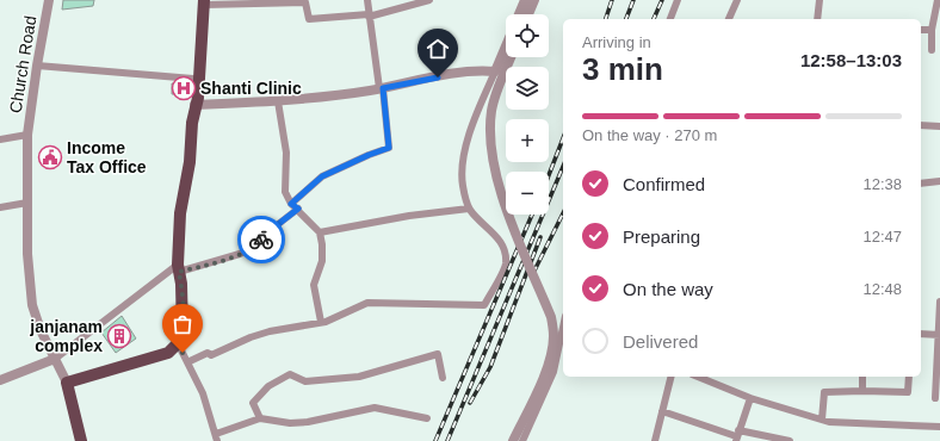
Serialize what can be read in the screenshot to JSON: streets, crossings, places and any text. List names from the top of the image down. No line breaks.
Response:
{"streets":{"street":["Church Road"]},"places":{"hospital":["Shanti Clinic"],"public building":["Income Tax Office"],"building":["janjanam complex"]},"page":{"map_buttons":["+","−"],"heading":["3 min","Arriving in","12:58–13:03"],"bar":"On the way · 270 m","list":[["Confirmed","12:38"],["Preparing","12:47"],["On the way","12:48"],"Delivered"]}}
